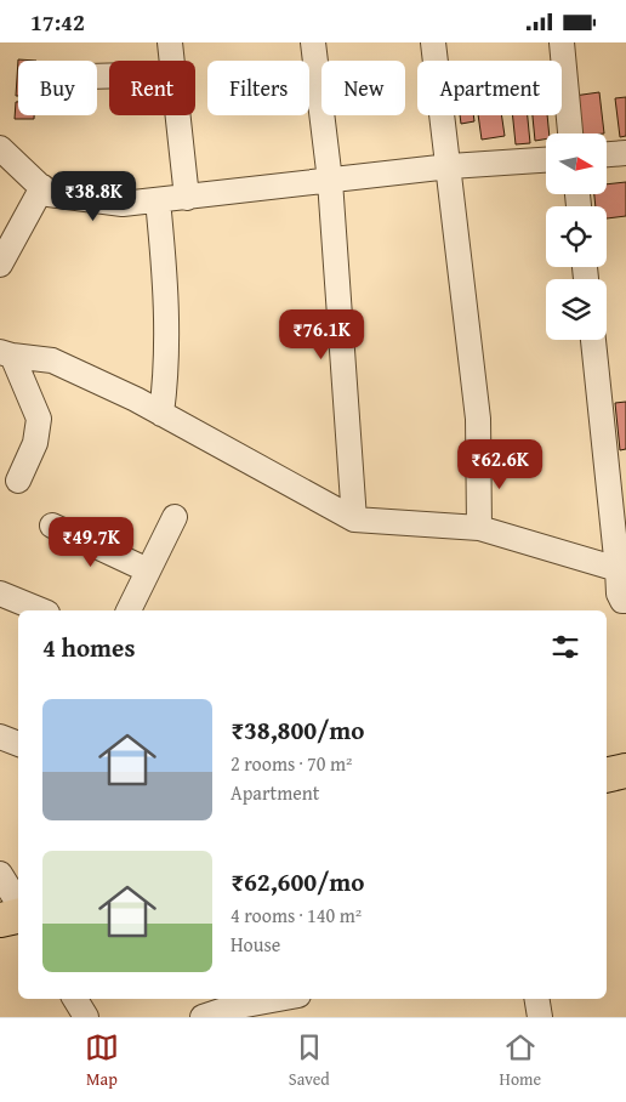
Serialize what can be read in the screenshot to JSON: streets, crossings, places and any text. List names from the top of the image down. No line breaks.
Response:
{"north":"right","page":{"status":"17:42","chip":["Buy","Rent","Filters","New","Apartment"],"price":["₹38.8K","₹76.1K","₹62.6K","₹49.7K"],"heading":"4 homes","list":[{"name":"₹38,800/mo","note":"2 rooms · 70 m² · Apartment"},{"name":"₹62,600/mo","note":"4 rooms · 140 m² · House"}],"tabs":["Map","Saved","Home"]}}
